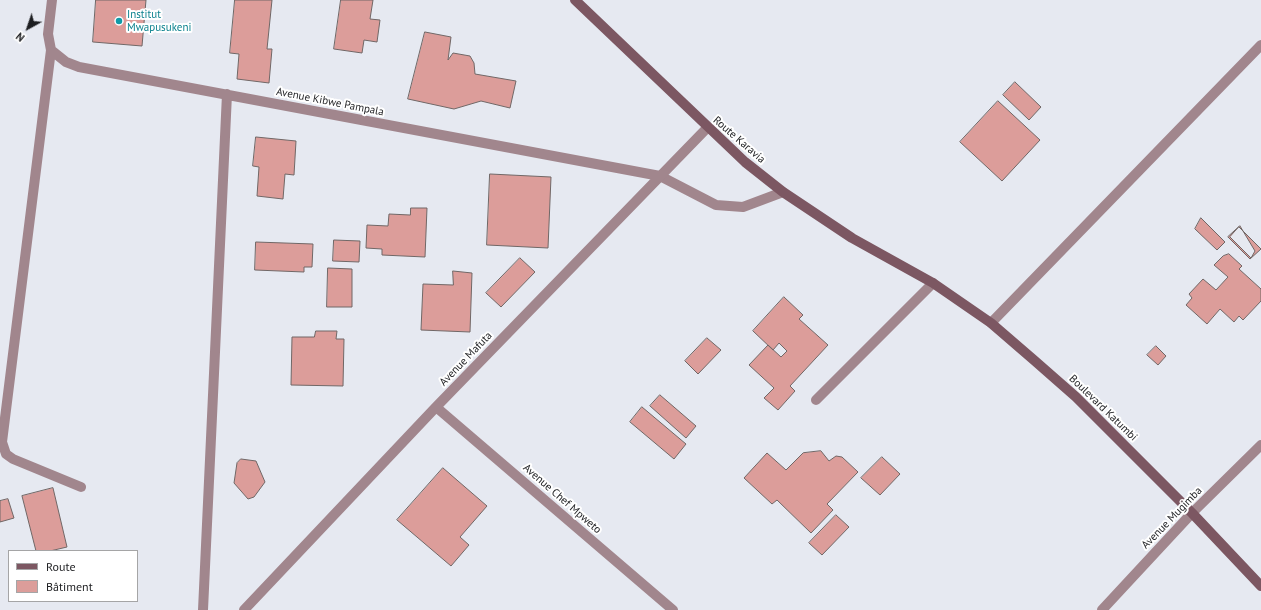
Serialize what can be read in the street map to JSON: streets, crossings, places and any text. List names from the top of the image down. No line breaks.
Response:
{"streets":{"street":["Avenue Kibwe Pampala","Route Karavia","Avenue Mafuta","Boulevard Katumbi","Avenue Chef Mpweto","Avenue Mugimba"]},"crossings":[["Avenue Kibwe Pampala","Route Karavia"],["Avenue Kibwe Pampala","Avenue Mafuta"],["Route Karavia","Avenue Mafuta"],["Route Karavia","Boulevard Katumbi"],["Avenue Mafuta","Avenue Chef Mpweto"],["Boulevard Katumbi","Avenue Mugimba"]],"places":["Institut Mwapusukeni"],"legend":["Route","Bâtiment"],"north":"bottom left"}
